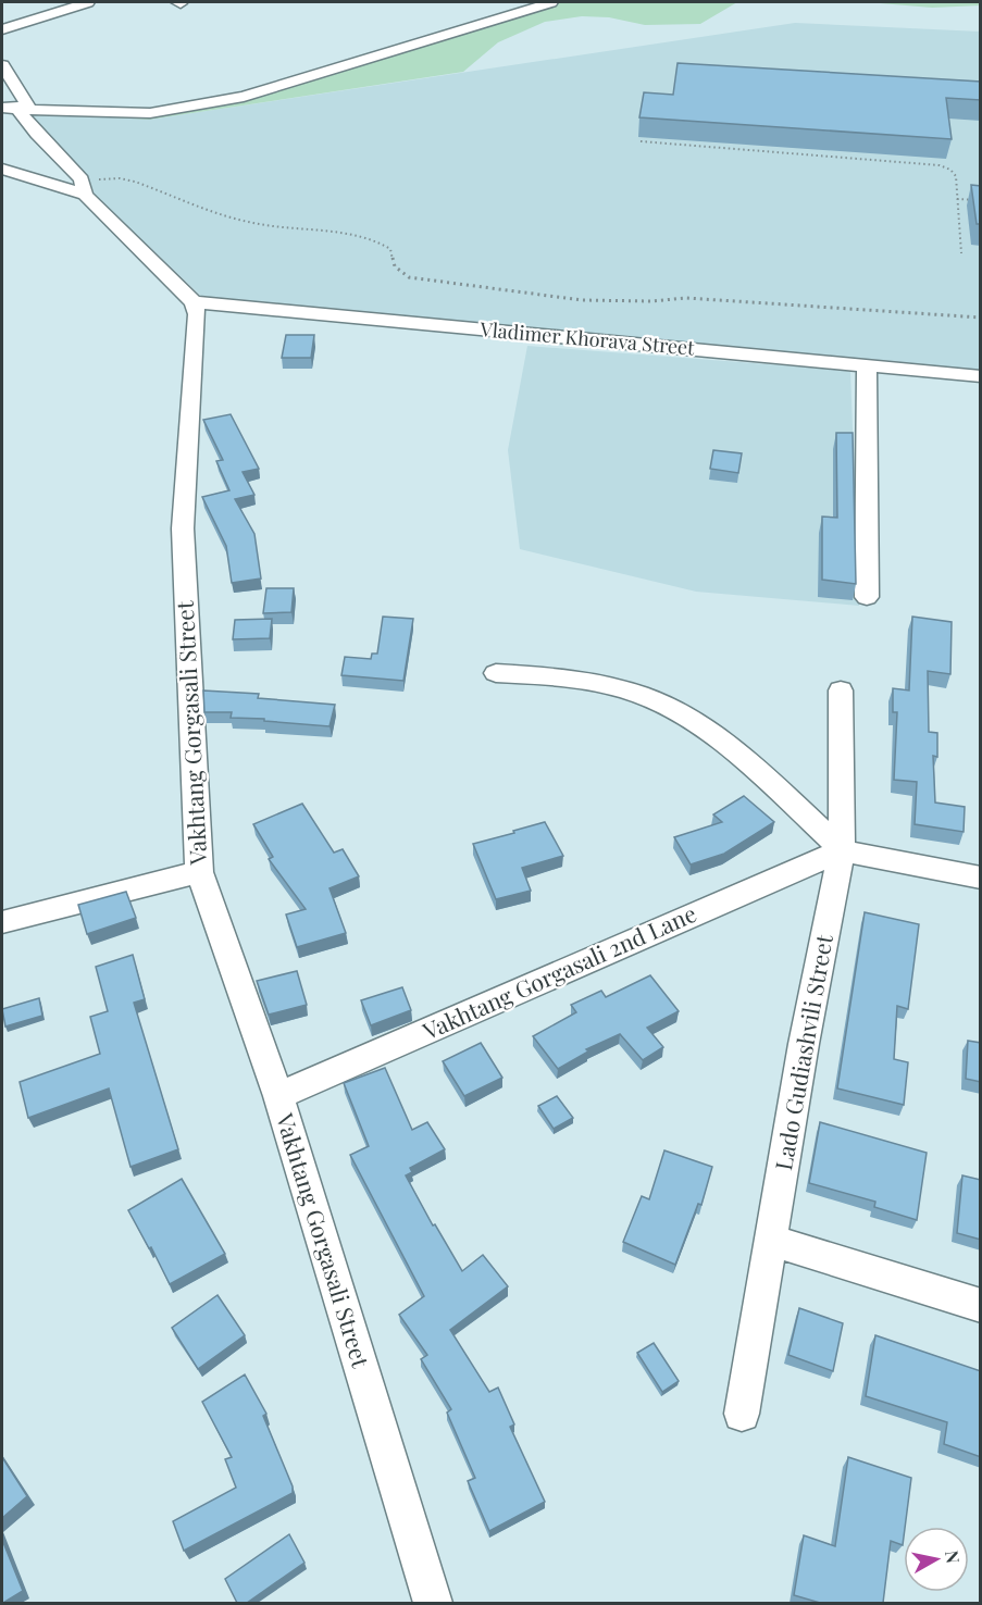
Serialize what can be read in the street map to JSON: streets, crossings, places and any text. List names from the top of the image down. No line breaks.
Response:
{"streets":{"street":["Vladimer Khorava Street","Vakhtang Gorgasali Street","Vakhtang Gorgasali 2nd Lane","Lado Gudiashvili Street"]},"crossings":[["Vladimer Khorava Street","Vakhtang Gorgasali Street"],["Vakhtang Gorgasali Street","Vakhtang Gorgasali 2nd Lane"],["Vakhtang Gorgasali 2nd Lane","Lado Gudiashvili Street"]],"north":"right"}
